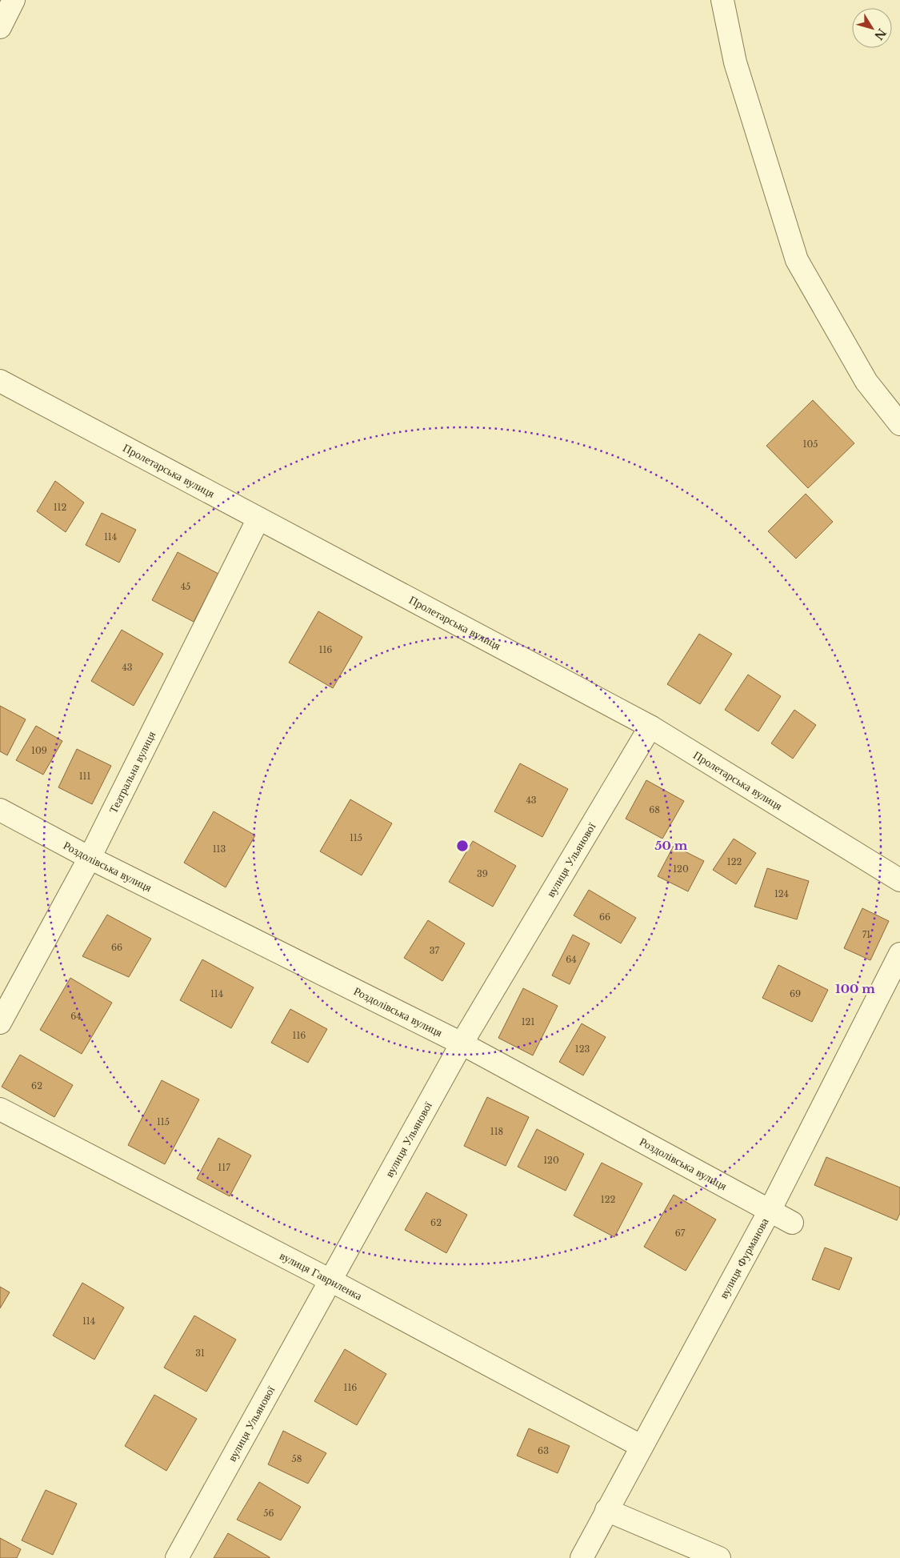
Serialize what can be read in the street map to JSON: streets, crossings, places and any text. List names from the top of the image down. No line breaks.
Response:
{"streets":{"street":["Пролетарська вулиця","Театральна вулиця","вулиця Ульянової","Роздолівська вулиця","вулиця Фурманова","вулиця Гавриленка"]},"crossings":[["Пролетарська вулиця","Театральна вулиця"],["Пролетарська вулиця","вулиця Ульянової"],["Театральна вулиця","Роздолівська вулиця"],["вулиця Ульянової","Роздолівська вулиця"],["вулиця Ульянової","вулиця Гавриленка"],["Роздолівська вулиця","вулиця Фурманова"],["вулиця Фурманова","вулиця Гавриленка"]],"house_numbers":["105","112","114","45","116","43","109","111","43","68","115","113","122","120","39","124","66","71","66","37","64","114","69","64","121","116","123","62","115","118","120","117","122","62","67","114","31","116","63","58","56"],"north":"bottom right","rings":["50 m","100 m"]}
